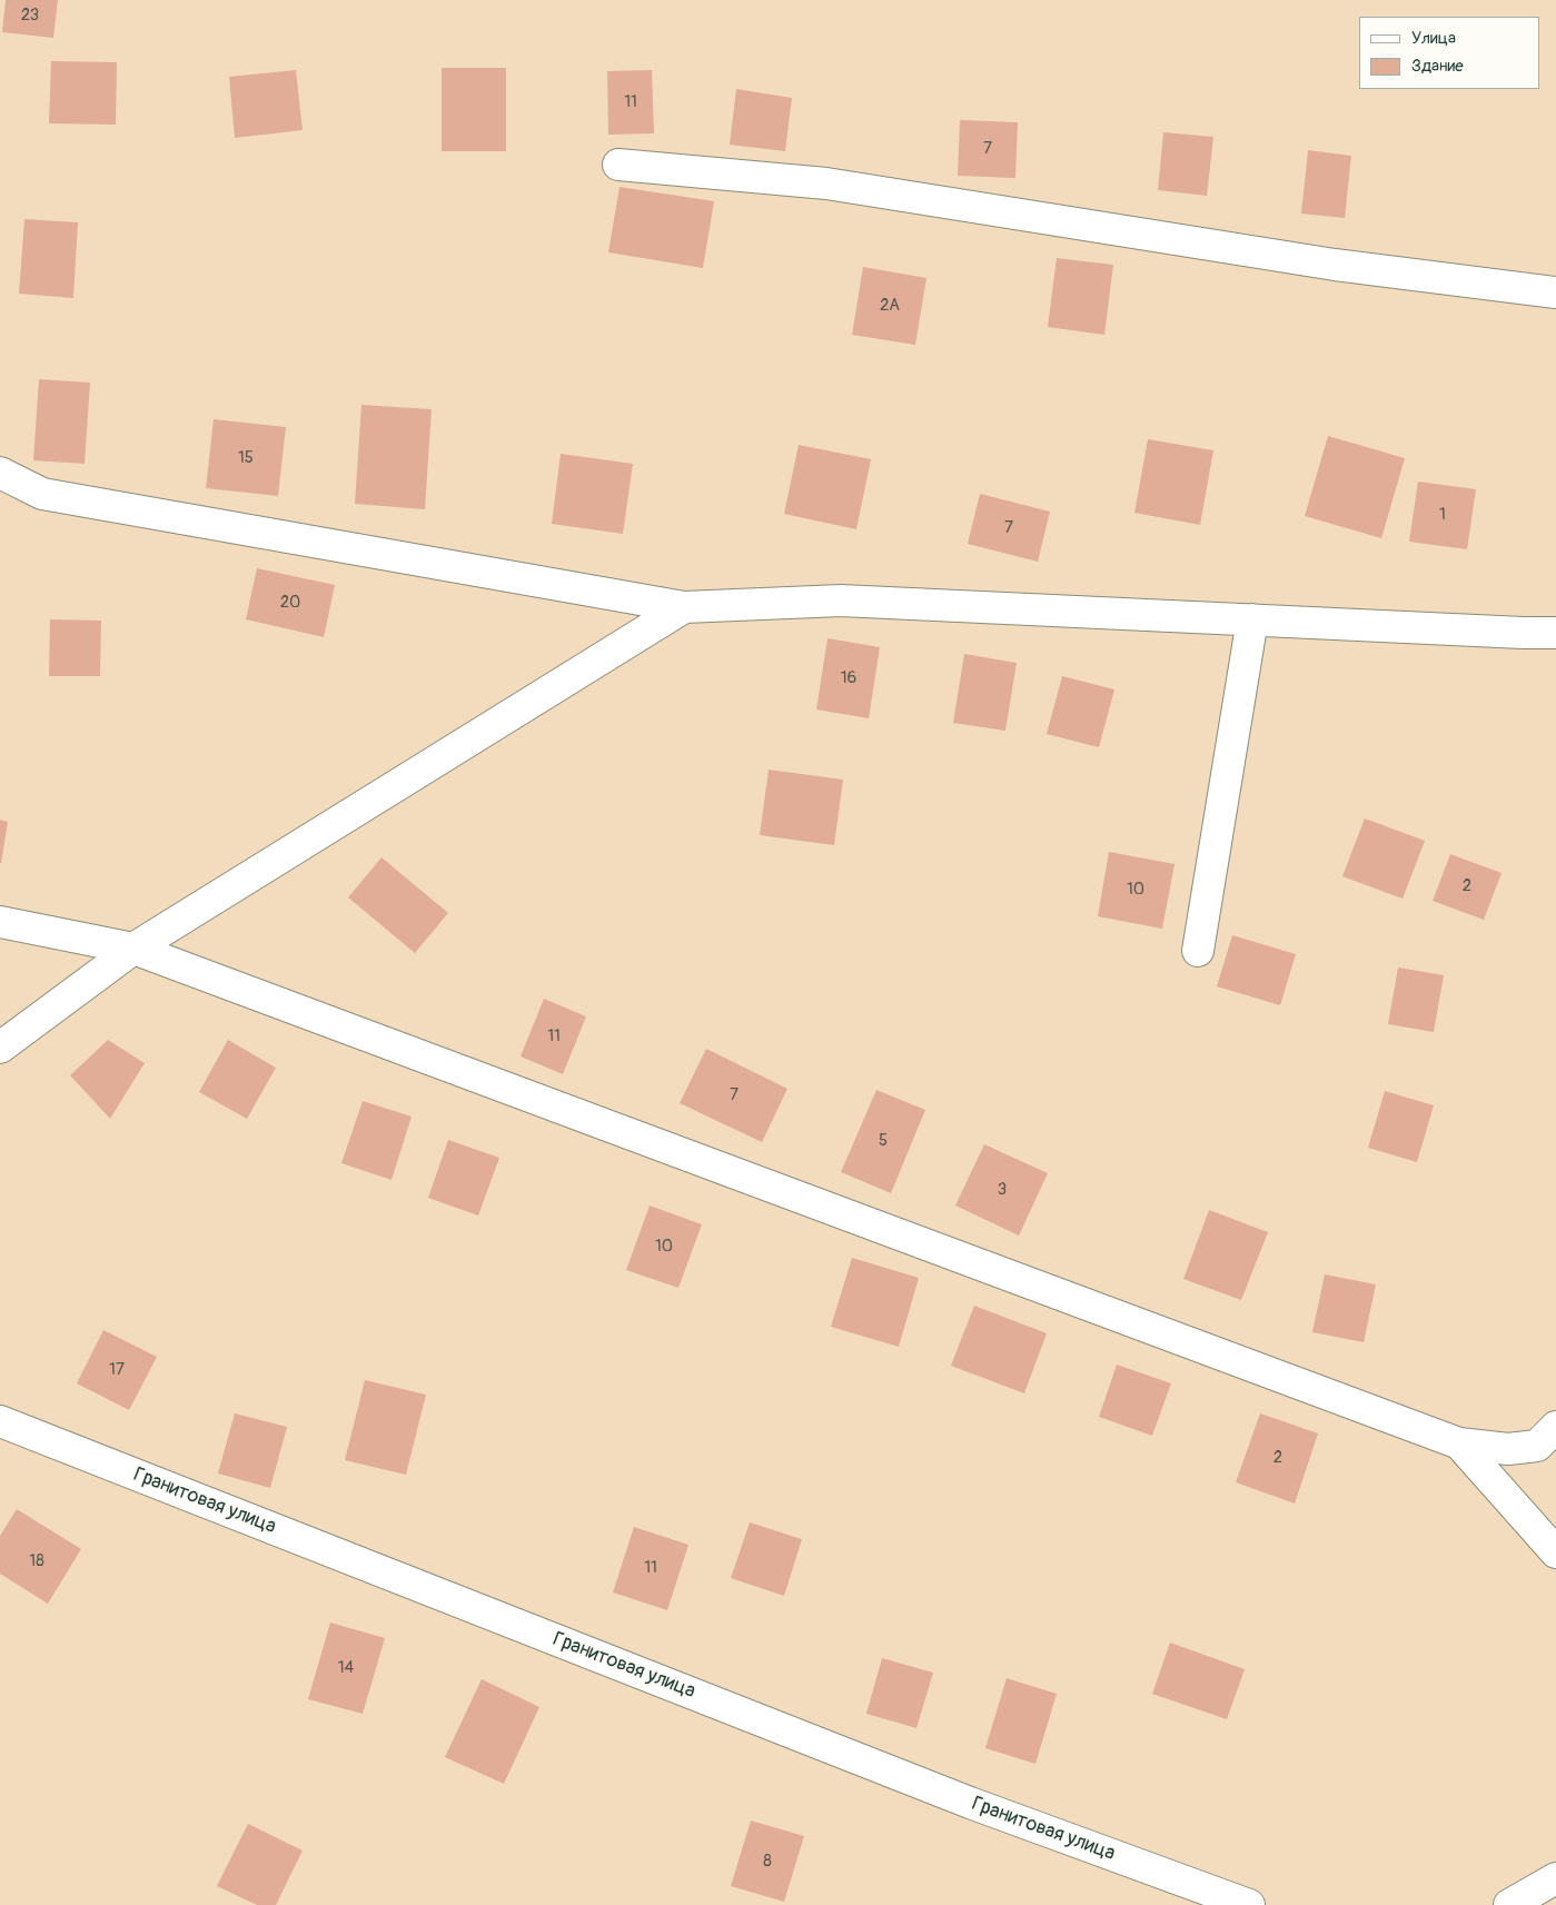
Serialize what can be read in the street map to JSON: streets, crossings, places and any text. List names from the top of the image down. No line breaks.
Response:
{"streets":{"street":["Гранитовая улица"]},"house_numbers":["23","11","7","2А","15","1","7","20","16","2","10","11","7","5","3","10","17","2","18","11","14","8"],"legend":["Улица","Здание"]}
